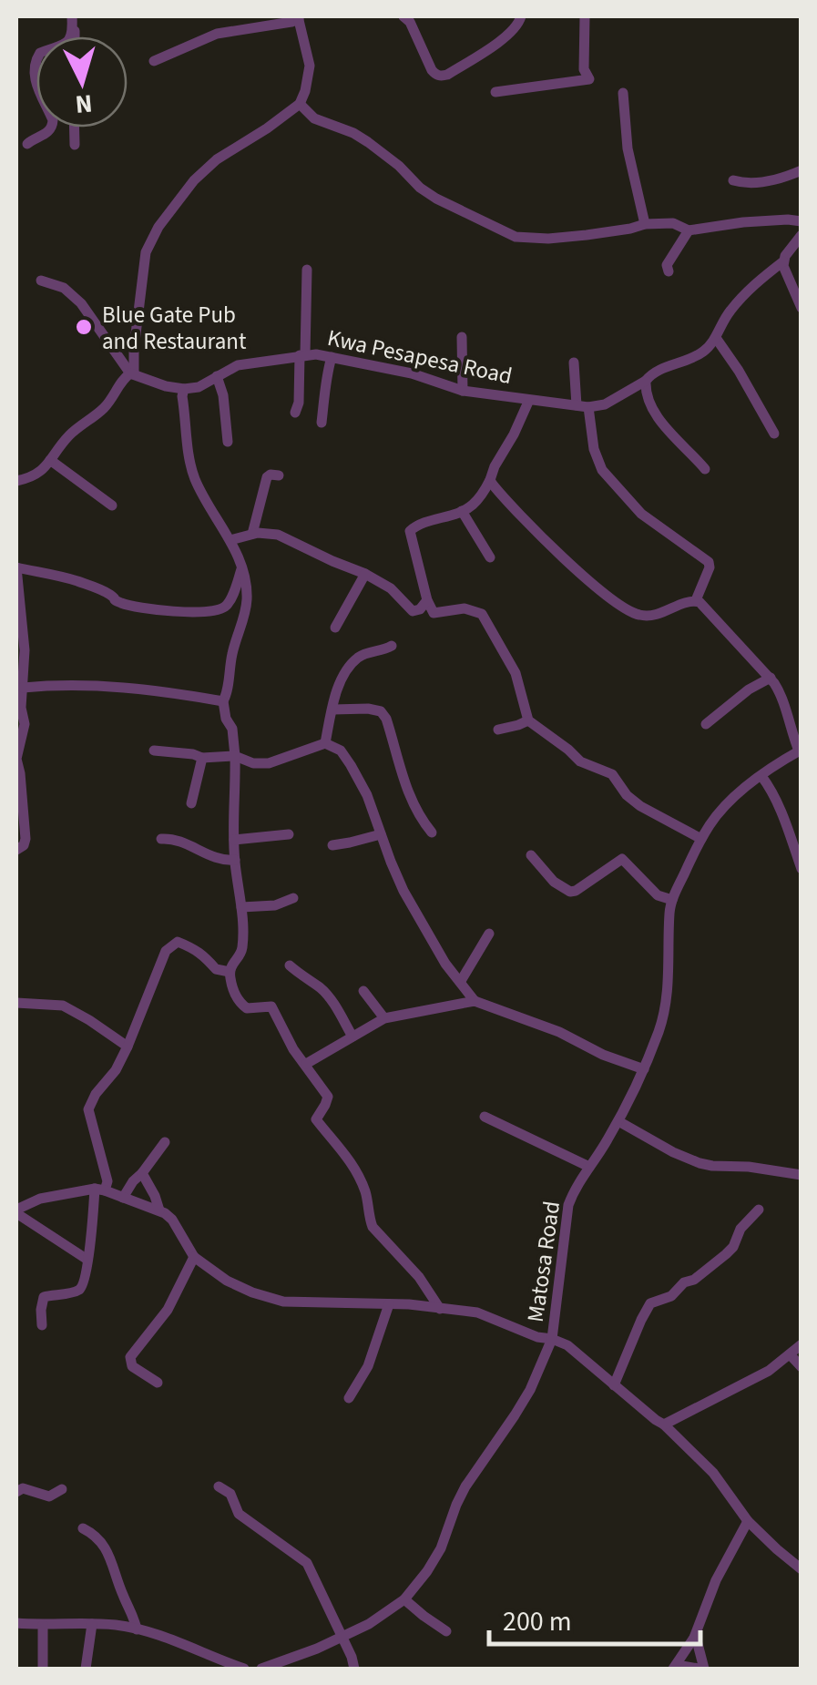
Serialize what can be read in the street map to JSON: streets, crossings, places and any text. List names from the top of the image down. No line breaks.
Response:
{"streets":{"street":["Kwa Pesapesa Road","Matosa Road"]},"places":["Blue Gate Pub and Restaurant"],"scale_bar":"200 m","north":"bottom"}
